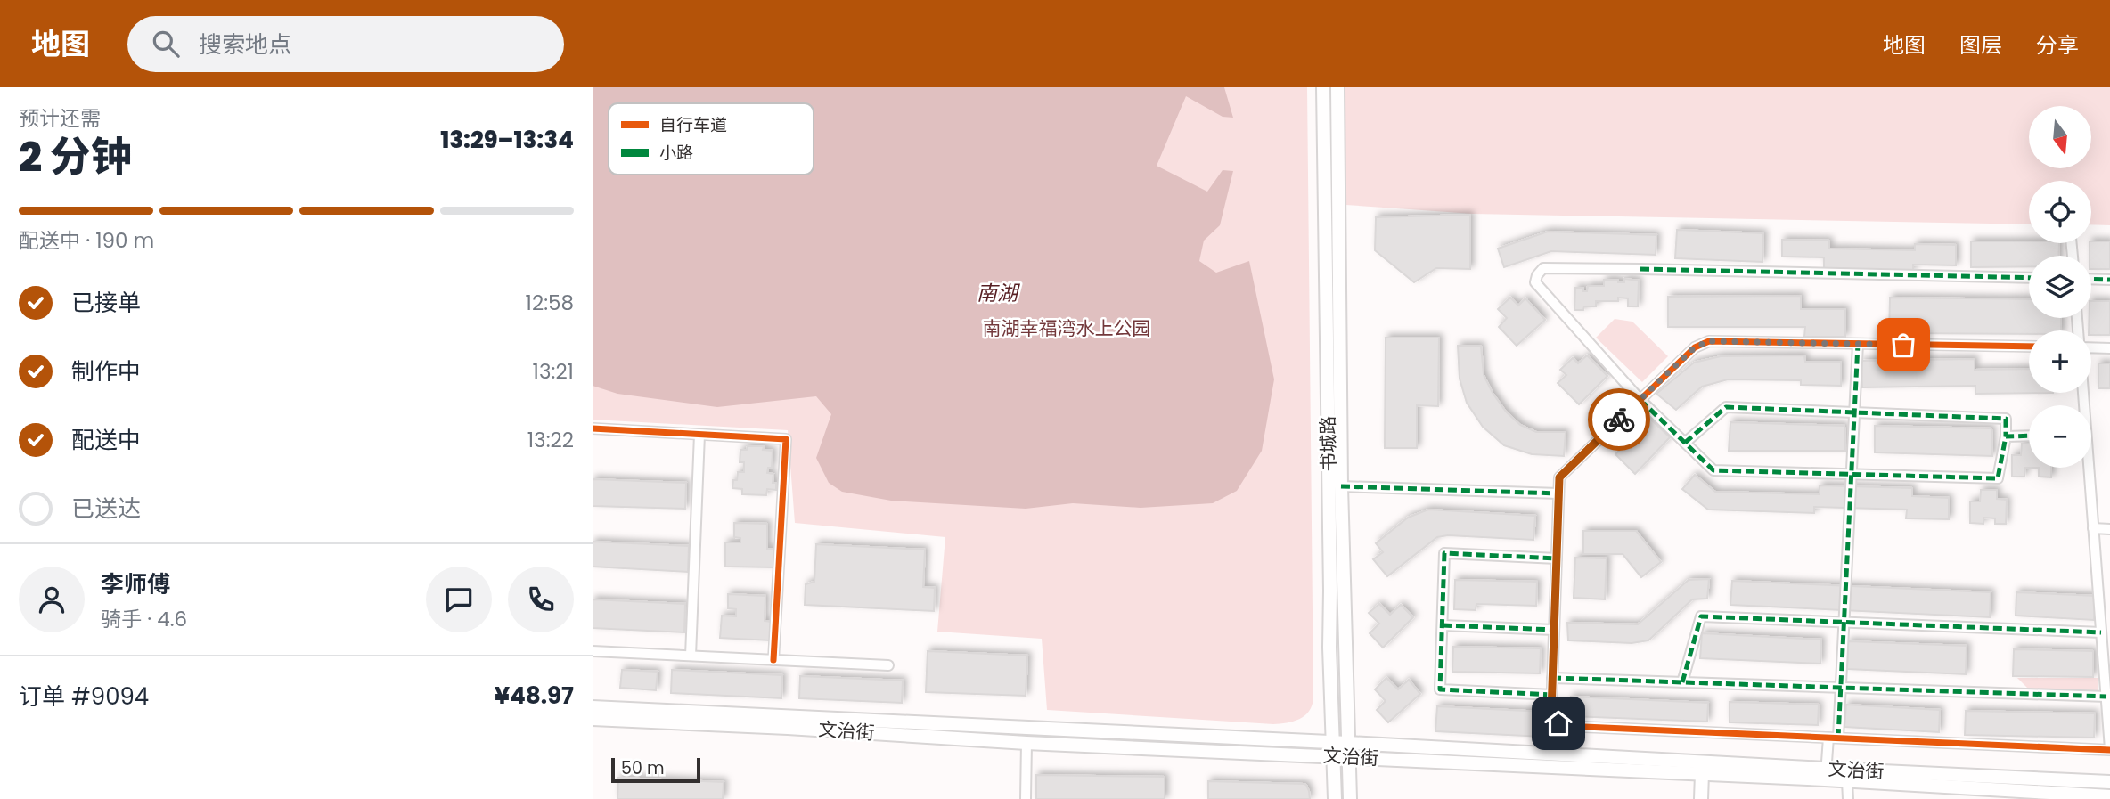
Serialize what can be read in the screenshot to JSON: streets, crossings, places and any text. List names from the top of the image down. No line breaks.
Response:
{"streets":{"main road":["书城路","文治街"]},"crossings":[["书城路","文治街"]],"water":["南湖"],"parks":["南湖幸福湾水上公园"],"legend":["自行车道","小路"],"scale_bar":"50 m","north":"bottom","page":{"header":"地图","search":"搜索地点","nav":["地图","图层","分享"],"heading":["2 分钟","预计还需","13:29–13:34"],"panel":["李师傅","骑手 · 4.6","订单 #9094","¥48.97"],"map_buttons":["+","−"],"bar":"配送中 · 190 m","list":[["已接单","12:58"],["制作中","13:21"],["配送中","13:22"],"已送达"],"scale":"50 m"}}
